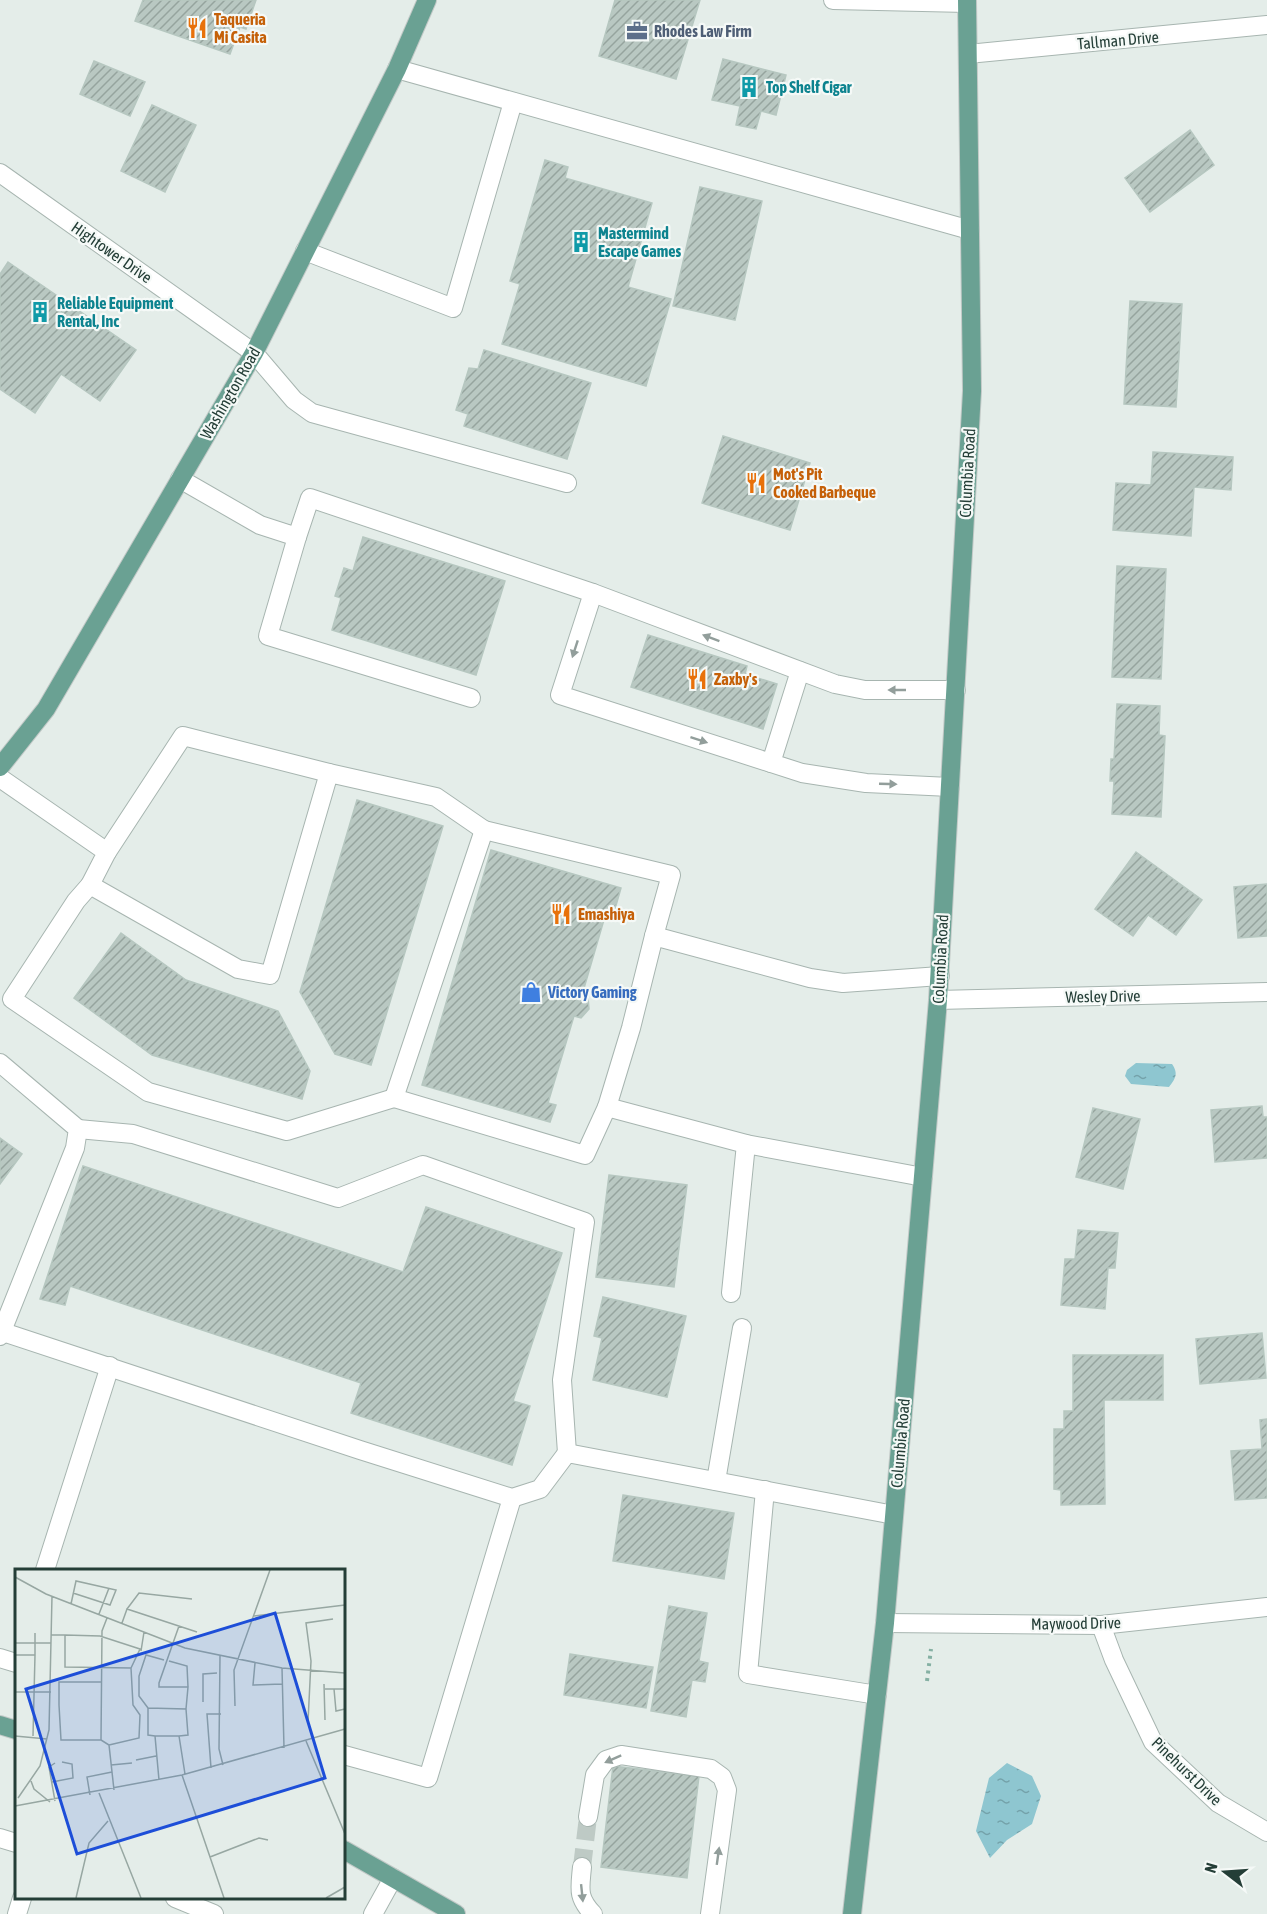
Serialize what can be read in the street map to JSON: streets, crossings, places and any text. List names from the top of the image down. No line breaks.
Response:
{"streets":{"main road":["Washington Road","Columbia Road"],"street":["Tallman Drive","Hightower Drive","Wesley Drive","Maywood Drive","Pinehurst Drive"]},"crossings":[["Tallman Drive","Columbia Road"],["Hightower Drive","Washington Road"],["Columbia Road","Wesley Drive"],["Columbia Road","Maywood Drive"],["Maywood Drive","Pinehurst Drive"]],"places":{"restaurant":["Taqueria Mi Casita","Mot's Pit Cooked Barbeque","Zaxby's","Emashiya"],"office":["Rhodes Law Firm"],"building":["Top Shelf Cigar","Mastermind Escape Games","Reliable Equipment Rental, Inc"],"shop":["Victory Gaming"]},"north":"left"}
